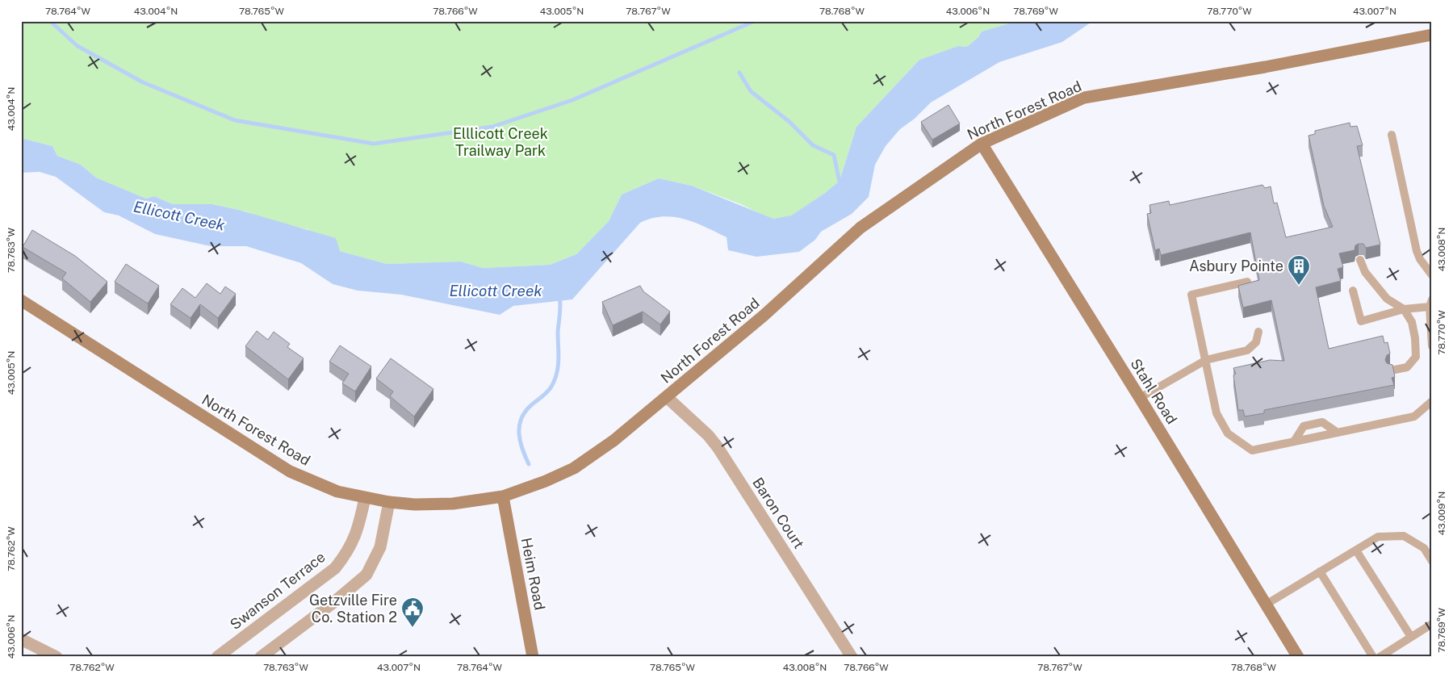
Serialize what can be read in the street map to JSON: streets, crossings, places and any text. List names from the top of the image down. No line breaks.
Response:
{"streets":{"street":["North Forest Road","Stahl Road","Baron Court","Heim Road","Swanson Terrace"]},"crossings":[["North Forest Road","Stahl Road"],["North Forest Road","Baron Court"],["North Forest Road","Heim Road"],["North Forest Road","Swanson Terrace"]],"water":["Ellicott Creek"],"parks":["Elllicott Creek Trailway Park"],"places":{"building":["Asbury Pointe"],"public building":["Getzville Fire Co. Station 2"]},"coordinates":["78.764°W","43.004°N","78.765°W","78.766°W","43.005°N","78.767°W","78.768°W","43.006°N","78.769°W","78.770°W","43.007°N","43.008°N","78.763°W","43.009°N","78.762°W"]}
